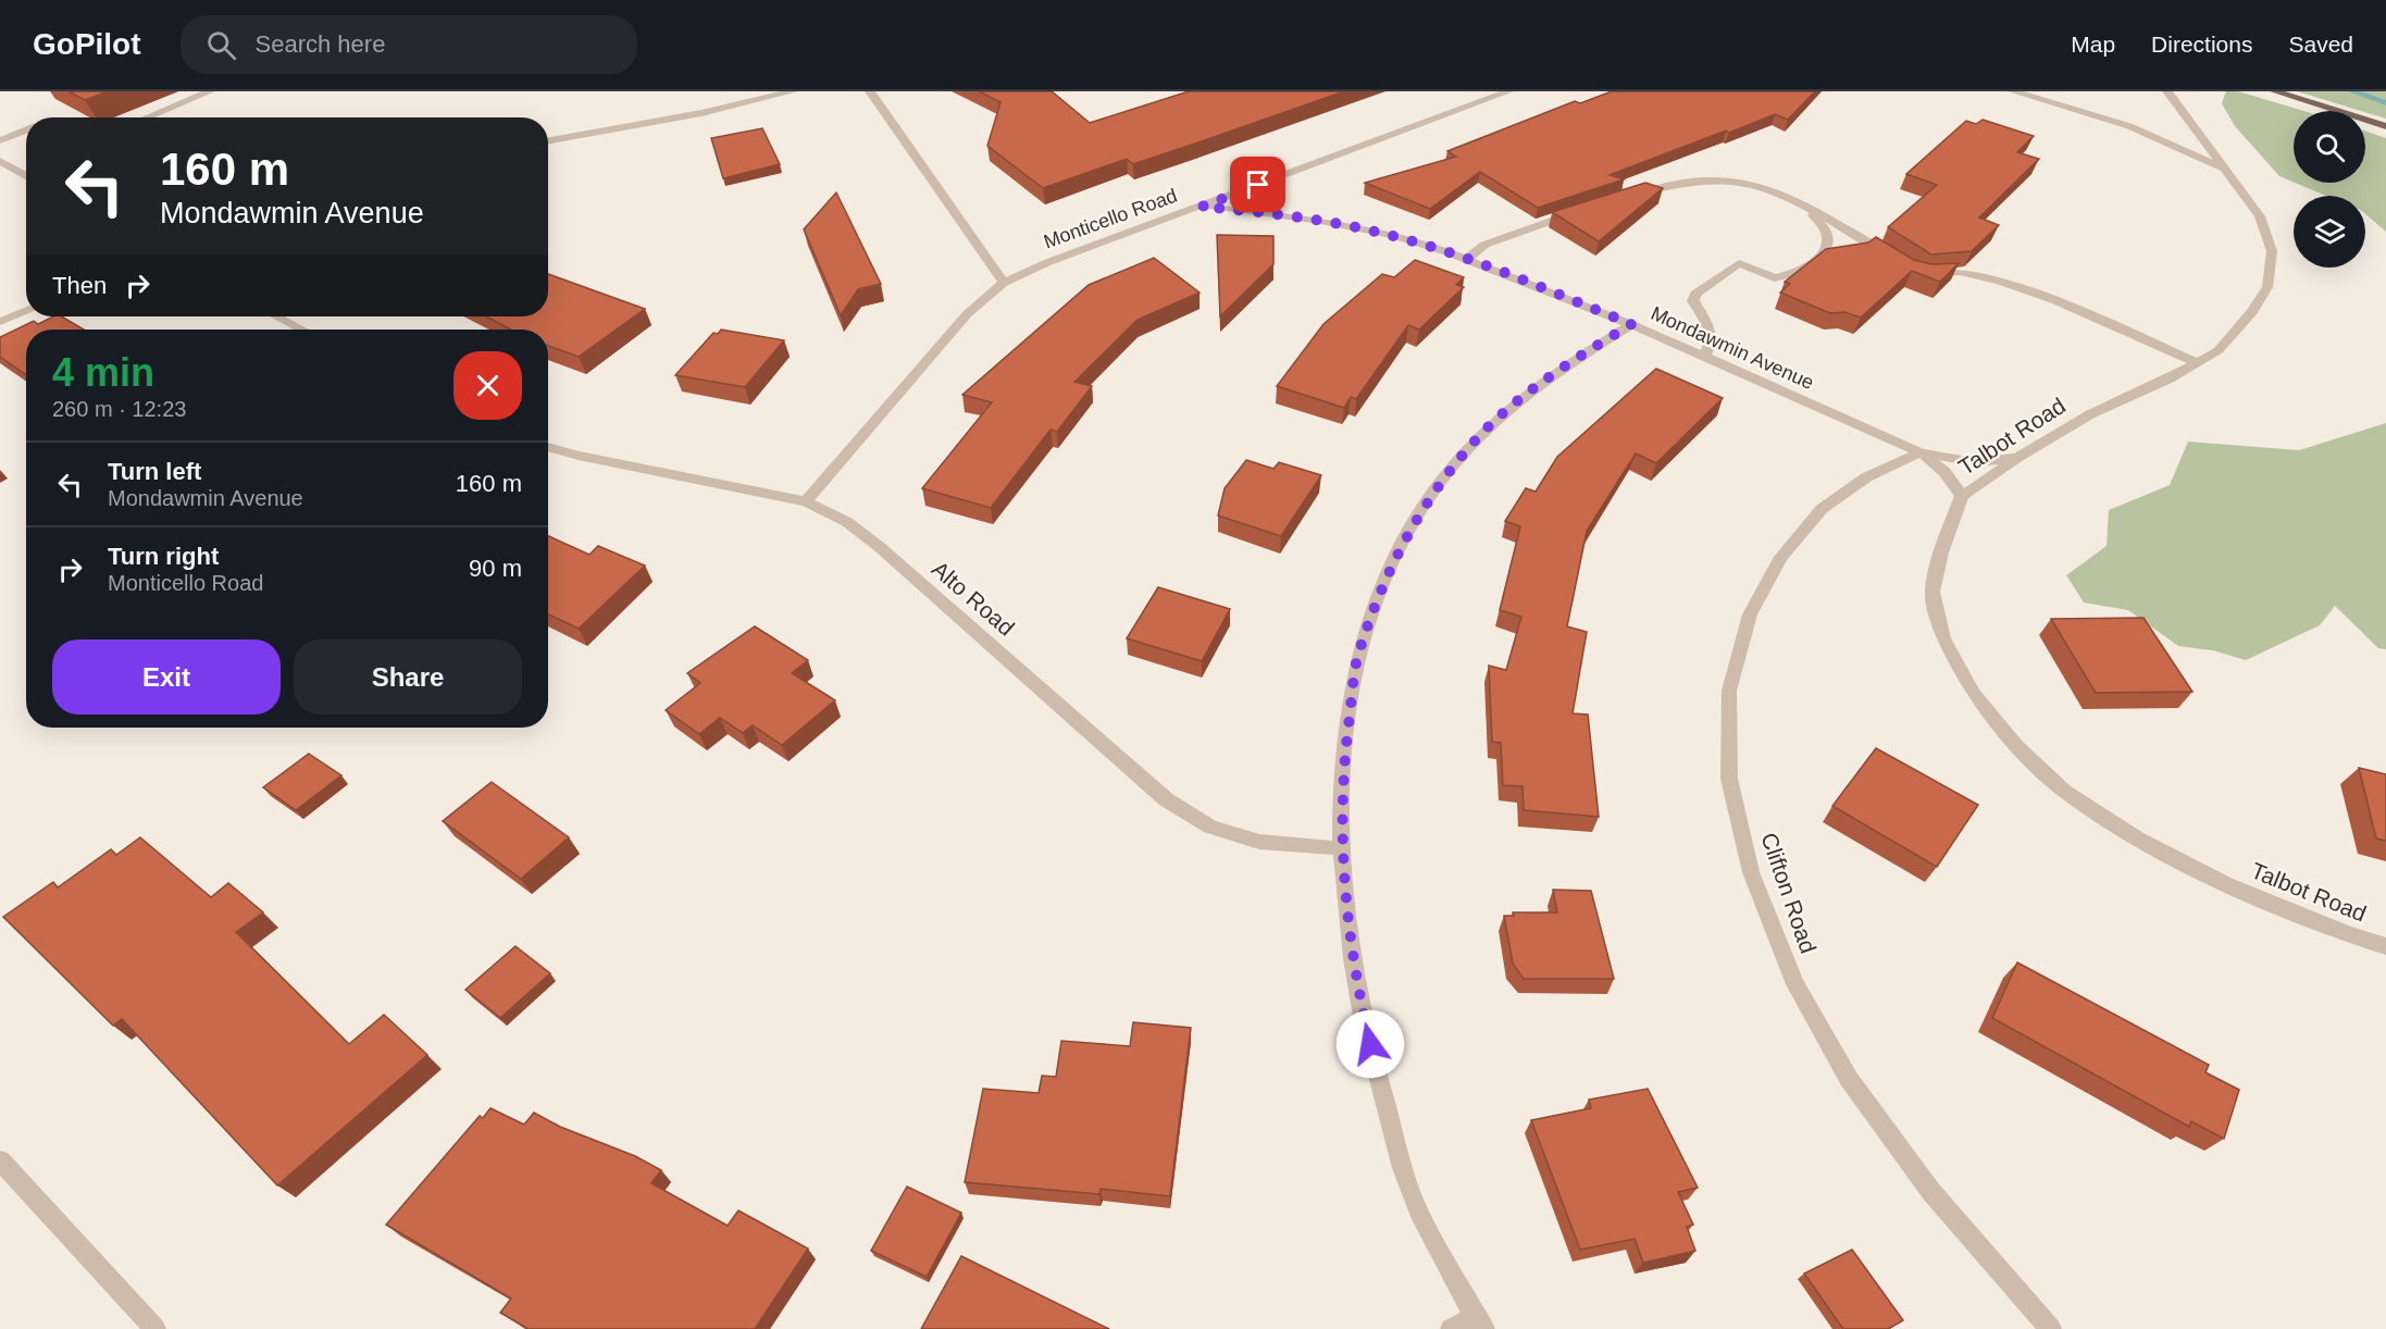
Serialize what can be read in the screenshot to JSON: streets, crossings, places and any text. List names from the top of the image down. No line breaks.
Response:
{"streets":{"street":["Monticello Road","Mondawmin Avenue","Talbot Road","Alto Road","Clifton Road"]},"crossings":[["Monticello Road","Mondawmin Avenue"],["Monticello Road","Alto Road"],["Mondawmin Avenue","Talbot Road"],["Mondawmin Avenue","Clifton Road"]],"page":{"header":"GoPilot","search":"Search here","nav":["Map","Directions","Saved"],"turn":["160 m","Mondawmin Avenue"],"then":"Then","heading":["4 min","260 m · 12:23"],"list":[{"name":"Turn left","note":"Mondawmin Avenue","value":"160 m"},{"name":"Turn right","note":"Monticello Road","value":"90 m"}],"buttons":["Exit","Share"]}}
